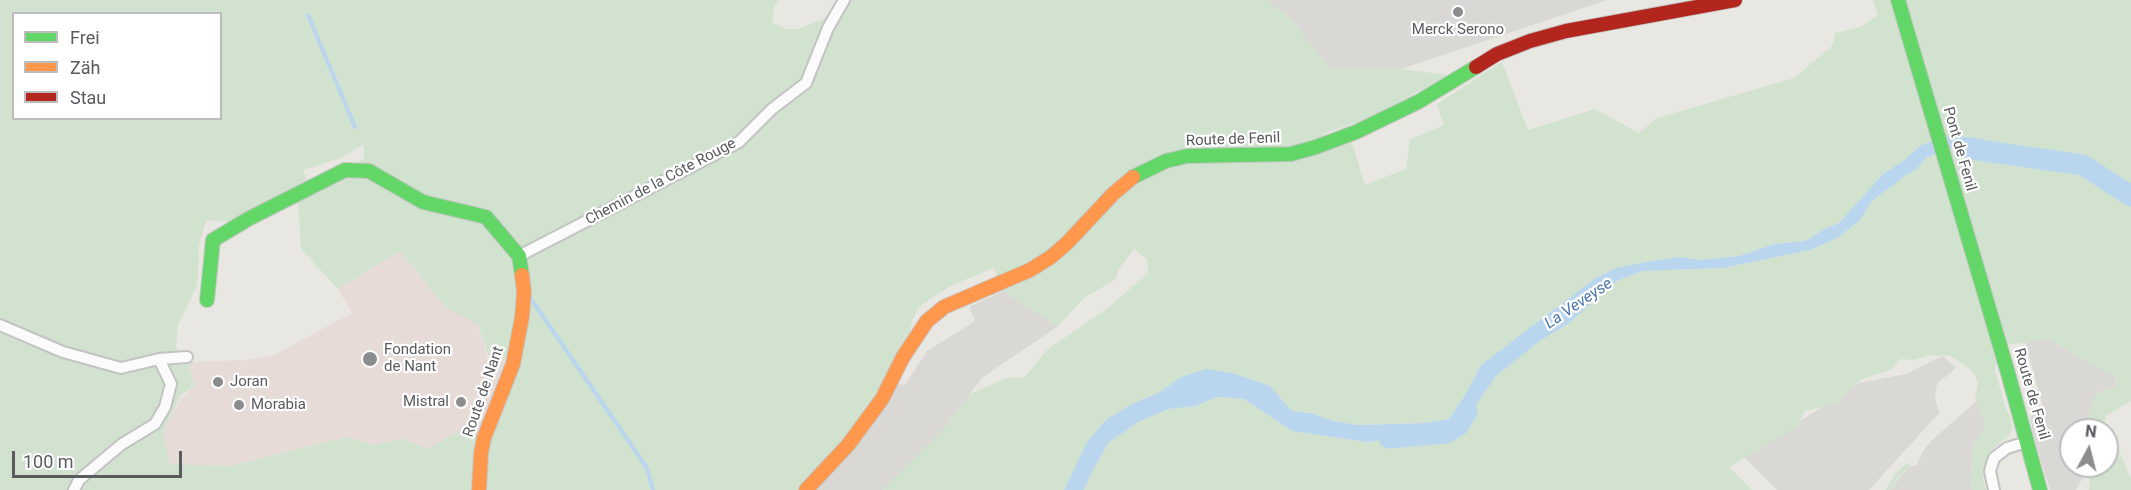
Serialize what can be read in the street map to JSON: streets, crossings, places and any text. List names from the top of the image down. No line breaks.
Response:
{"streets":{"street":["Route de Fenil","Pont de Fenil","Chemin de la Côte Rouge","Route de Nant"]},"crossings":[["Route de Fenil","Pont de Fenil"],["Chemin de la Côte Rouge","Route de Nant"]],"water":["La Veveyse"],"places":["Merck Serono","Fondation de Nant","Joran","Mistral","Morabia"],"legend":["Frei","Zäh","Stau"],"scale_bar":"100 m","north":"top"}
